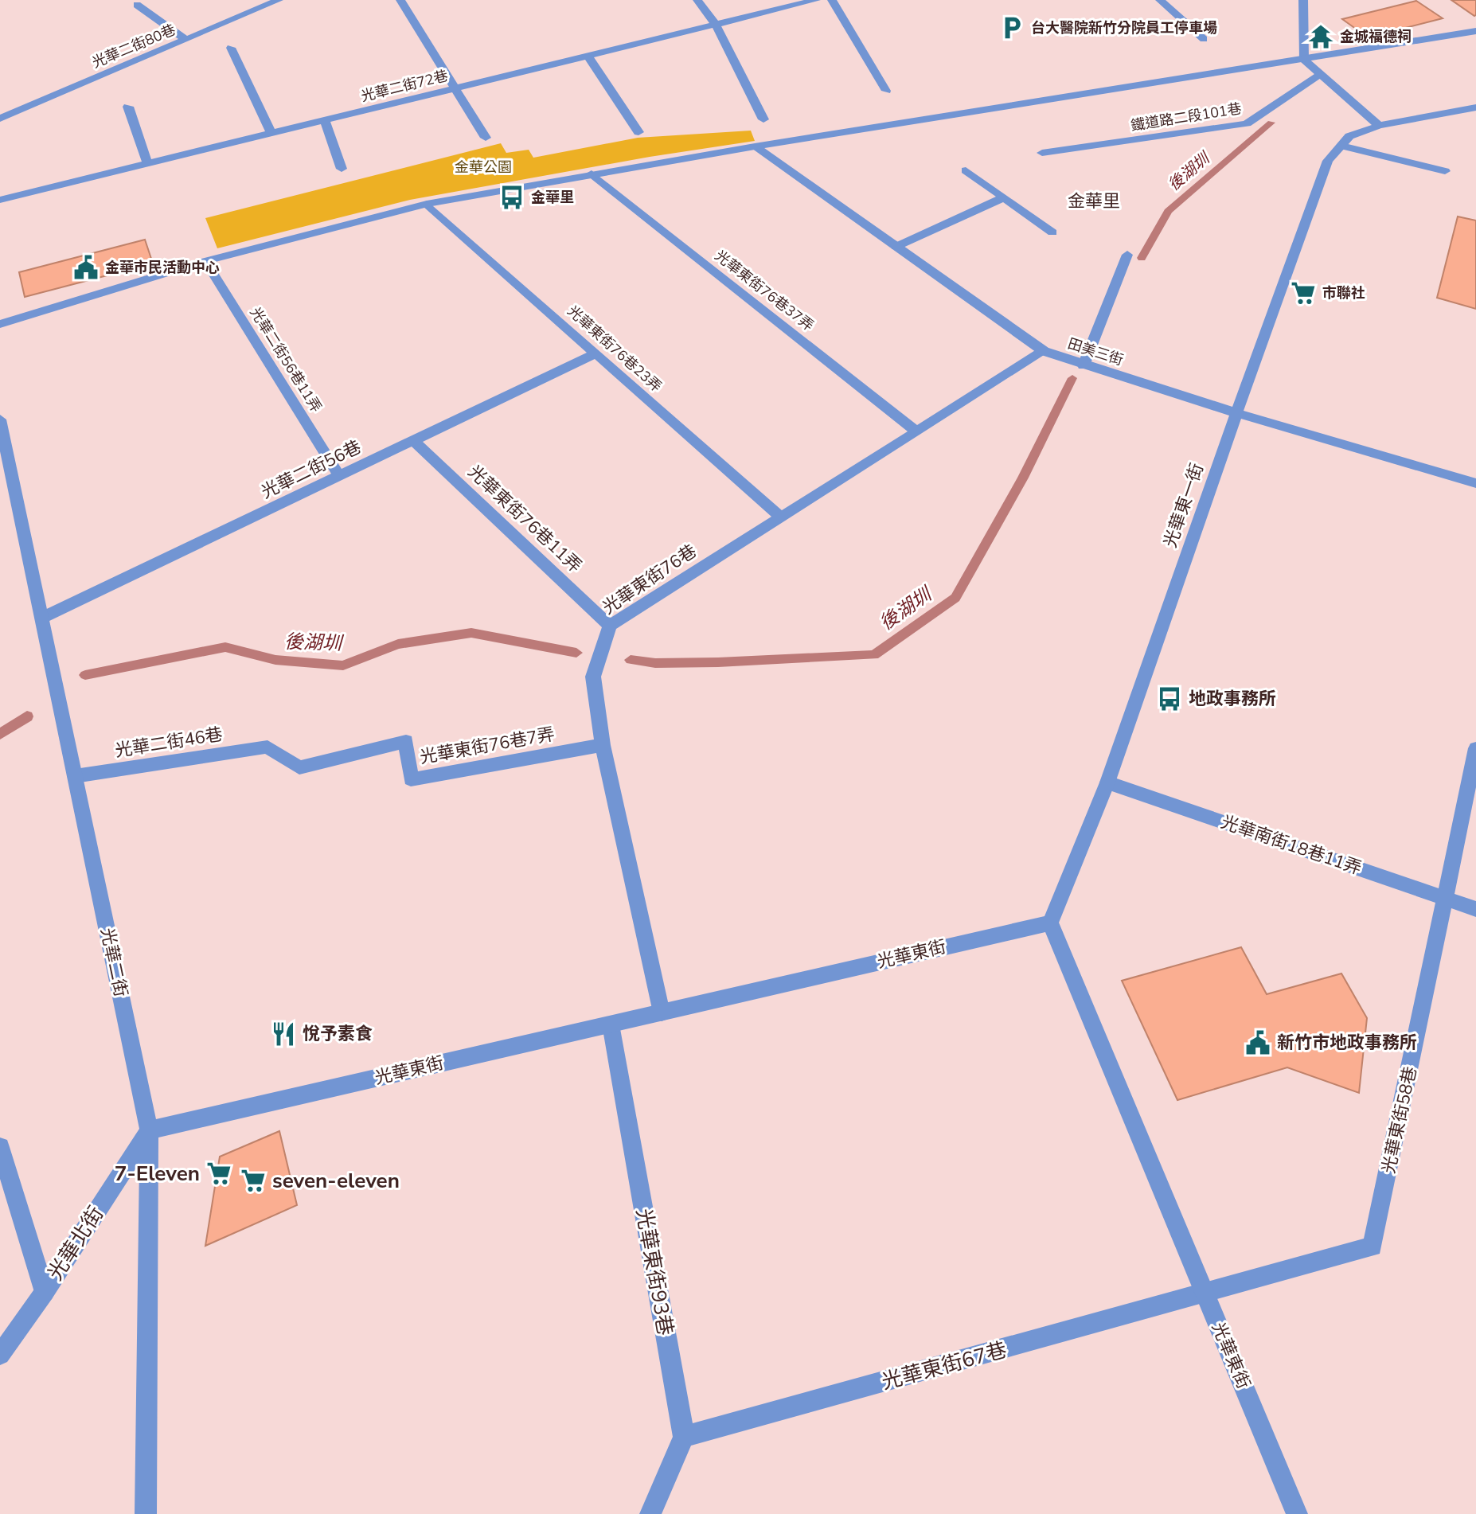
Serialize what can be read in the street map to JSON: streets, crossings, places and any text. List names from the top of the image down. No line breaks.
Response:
{"streets":{"street":["光華二街80巷","光華二街72巷","鐵道路二段101巷","光華東街76巷37弄","光華東街76巷23弄","田美三街","光華二街56巷11弄","光華二街56巷","光華東一街","光華東街76巷11弄","光華東街76巷","光華二街46巷","光華東街76巷7弄","光華南街18巷11弄","光華東街","光華二街","光華東街58巷","光華北街","光華東街93巷","光華東街67巷"]},"crossings":[["光華東街76巷37弄","光華東街76巷"],["光華東街76巷23弄","光華二街56巷"],["光華東街76巷23弄","光華東街76巷"],["田美三街","光華東一街"],["田美三街","光華東街76巷"],["光華二街56巷11弄","光華二街56巷"],["光華二街56巷","光華東街76巷11弄"],["光華二街56巷","光華二街"],["光華東一街","光華南街18巷11弄"],["光華東一街","光華東街"],["光華東街76巷11弄","光華東街76巷"],["光華東街76巷","光華東街76巷7弄"],["光華東街76巷","光華東街"],["光華二街46巷","光華東街76巷7弄"],["光華二街46巷","光華二街"],["光華南街18巷11弄","光華東街58巷"],["光華東街","光華二街"],["光華東街","光華東街58巷"],["光華東街","光華北街"],["光華東街","光華東街93巷"],["光華東街","光華東街67巷"],["光華二街","光華北街"],["光華東街58巷","光華東街67巷"],["光華東街93巷","光華東街67巷"]],"districts":["金華里"],"water":["後湖圳"],"parks":["金華公園"],"places":{"parking":["台大醫院新竹分院員工停車場"],"temple":["金城福德祠"],"bus stop":["金華里","地政事務所"],"public building":["金華市民活動中心","新竹市地政事務所"],"supermarket":["市聯社","7-Eleven","seven-eleven"],"restaurant":["悅予素食"]}}
